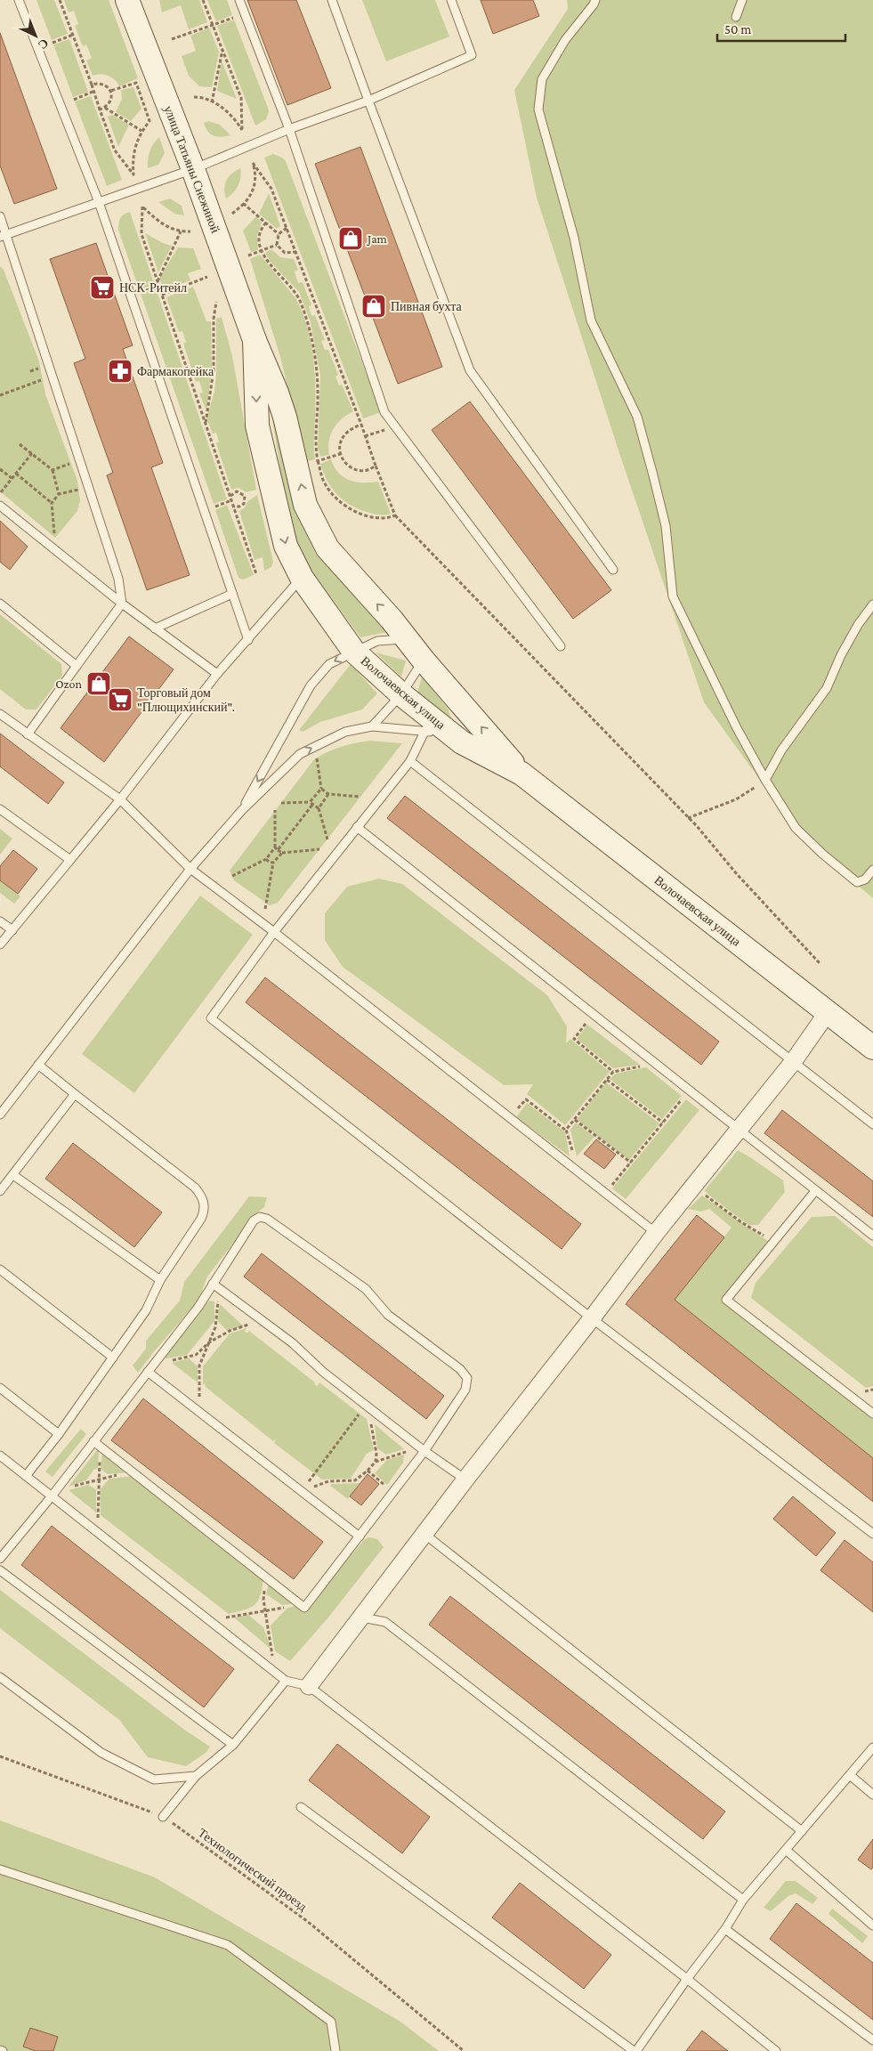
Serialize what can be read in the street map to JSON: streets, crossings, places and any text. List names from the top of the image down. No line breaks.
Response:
{"streets":{"street":["улица Татьяны Снежиной","Волочаевская улица"],"path":["Технологический проезд"]},"crossings":[["улица Татьяны Снежиной","Волочаевская улица"]],"places":{"shop":["Jam","Пивная бухта","Ozon"],"supermarket":["НСК-Ритейл","Торговый дом \"Плющихинский\"."],"pharmacy":["Фармакопейка"]},"scale_bar":"50 m","north":"bottom right"}
